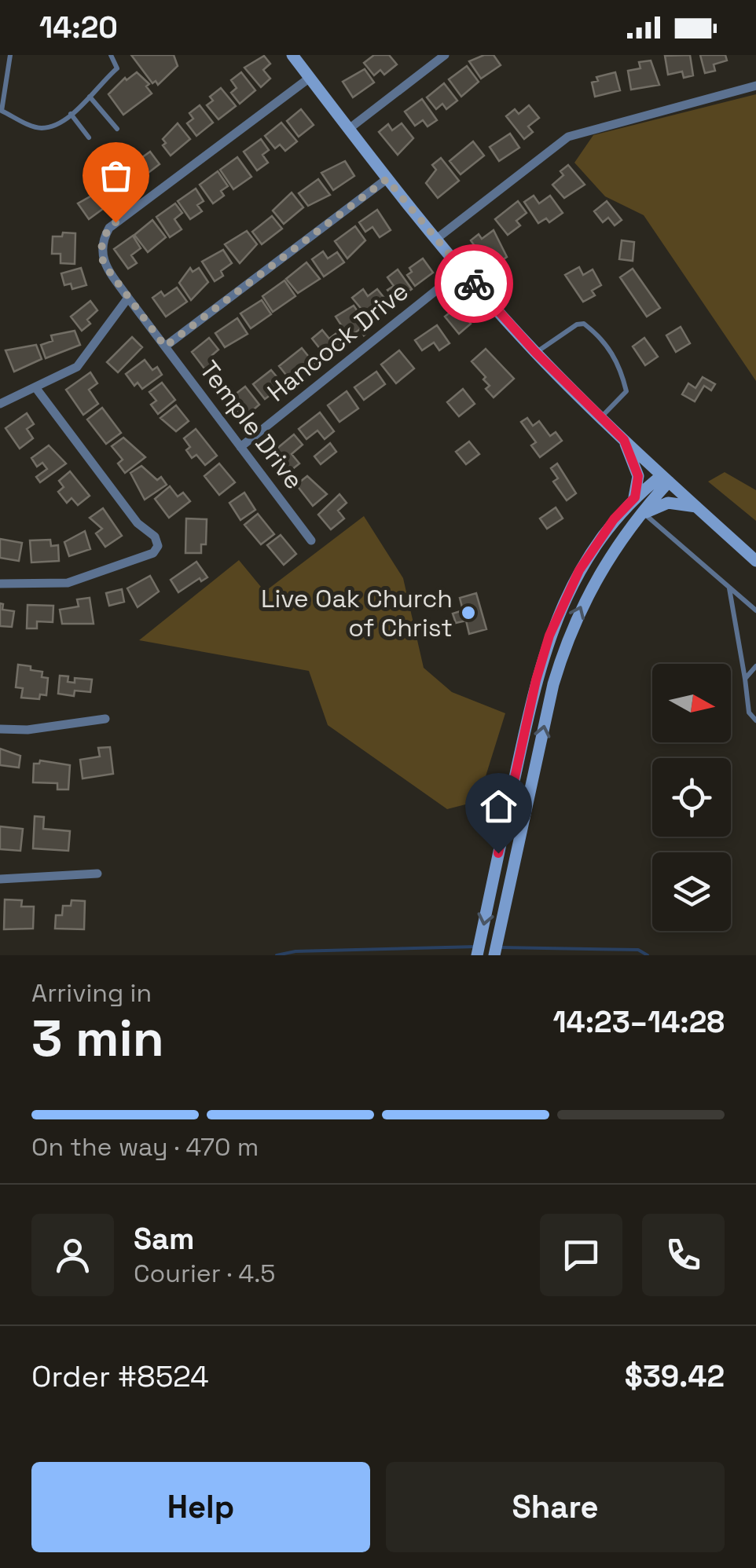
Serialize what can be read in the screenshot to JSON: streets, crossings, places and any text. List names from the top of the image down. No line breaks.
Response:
{"streets":{"street":["Hancock Drive","Temple Drive"]},"crossings":[["Hancock Drive","Temple Drive"]],"places":["Live Oak Church of Christ"],"north":"right","page":{"status":"14:20","heading":["3 min","Arriving in","14:23–14:28"],"panel":["Sam","Courier · 4.5","Order #8524","$39.42"],"bar":"On the way · 470 m","buttons":["Help","Share"]}}
